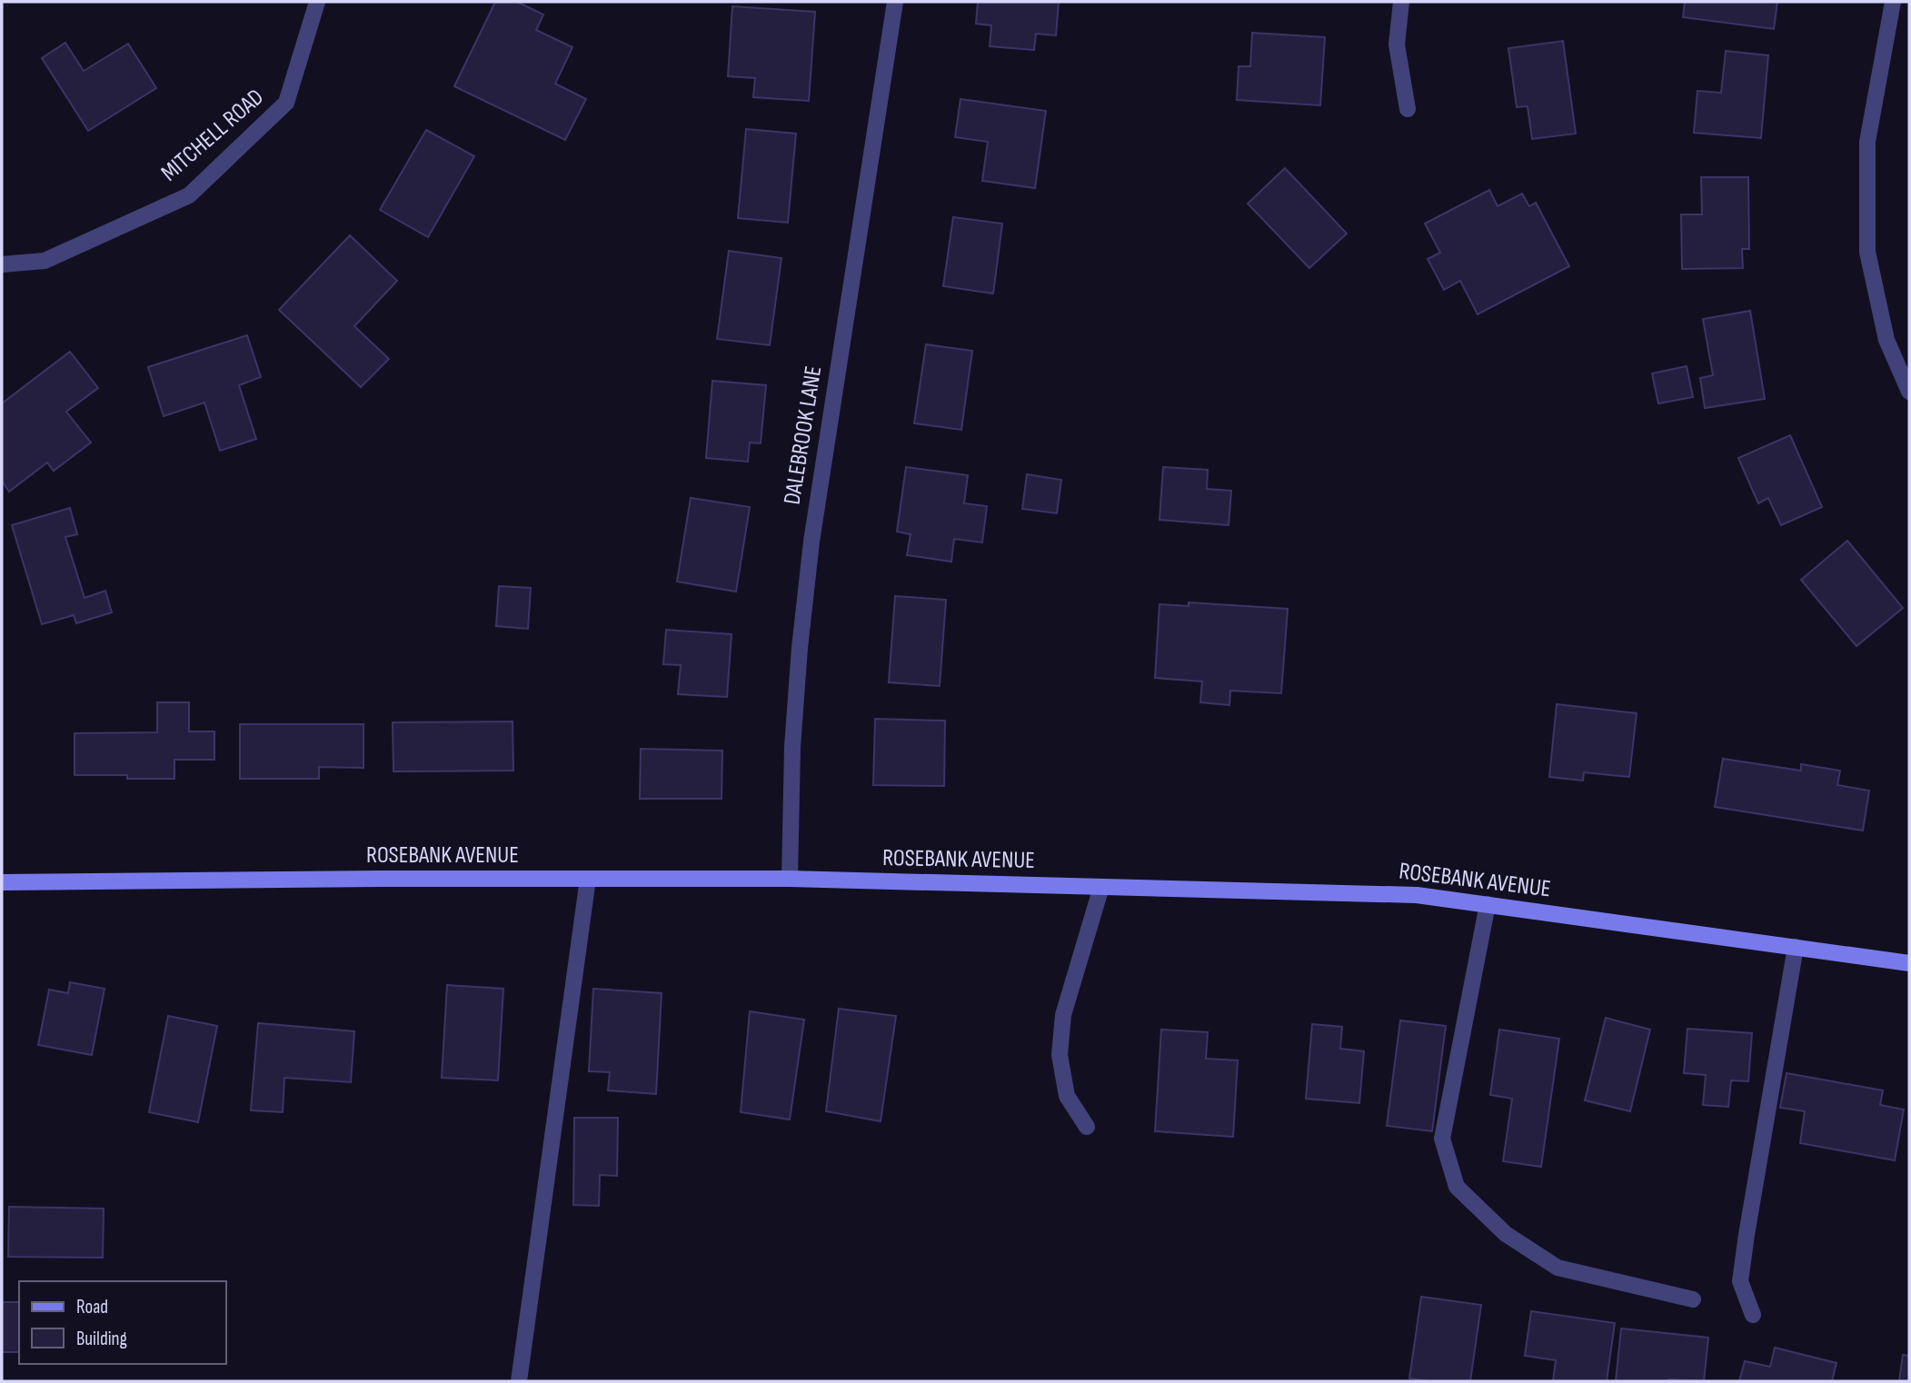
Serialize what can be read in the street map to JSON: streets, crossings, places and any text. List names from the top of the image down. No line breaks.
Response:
{"streets":{"street":["MITCHELL ROAD","DALEBROOK LANE","ROSEBANK AVENUE"]},"crossings":[["DALEBROOK LANE","ROSEBANK AVENUE"]],"legend":["Road","Building"]}
